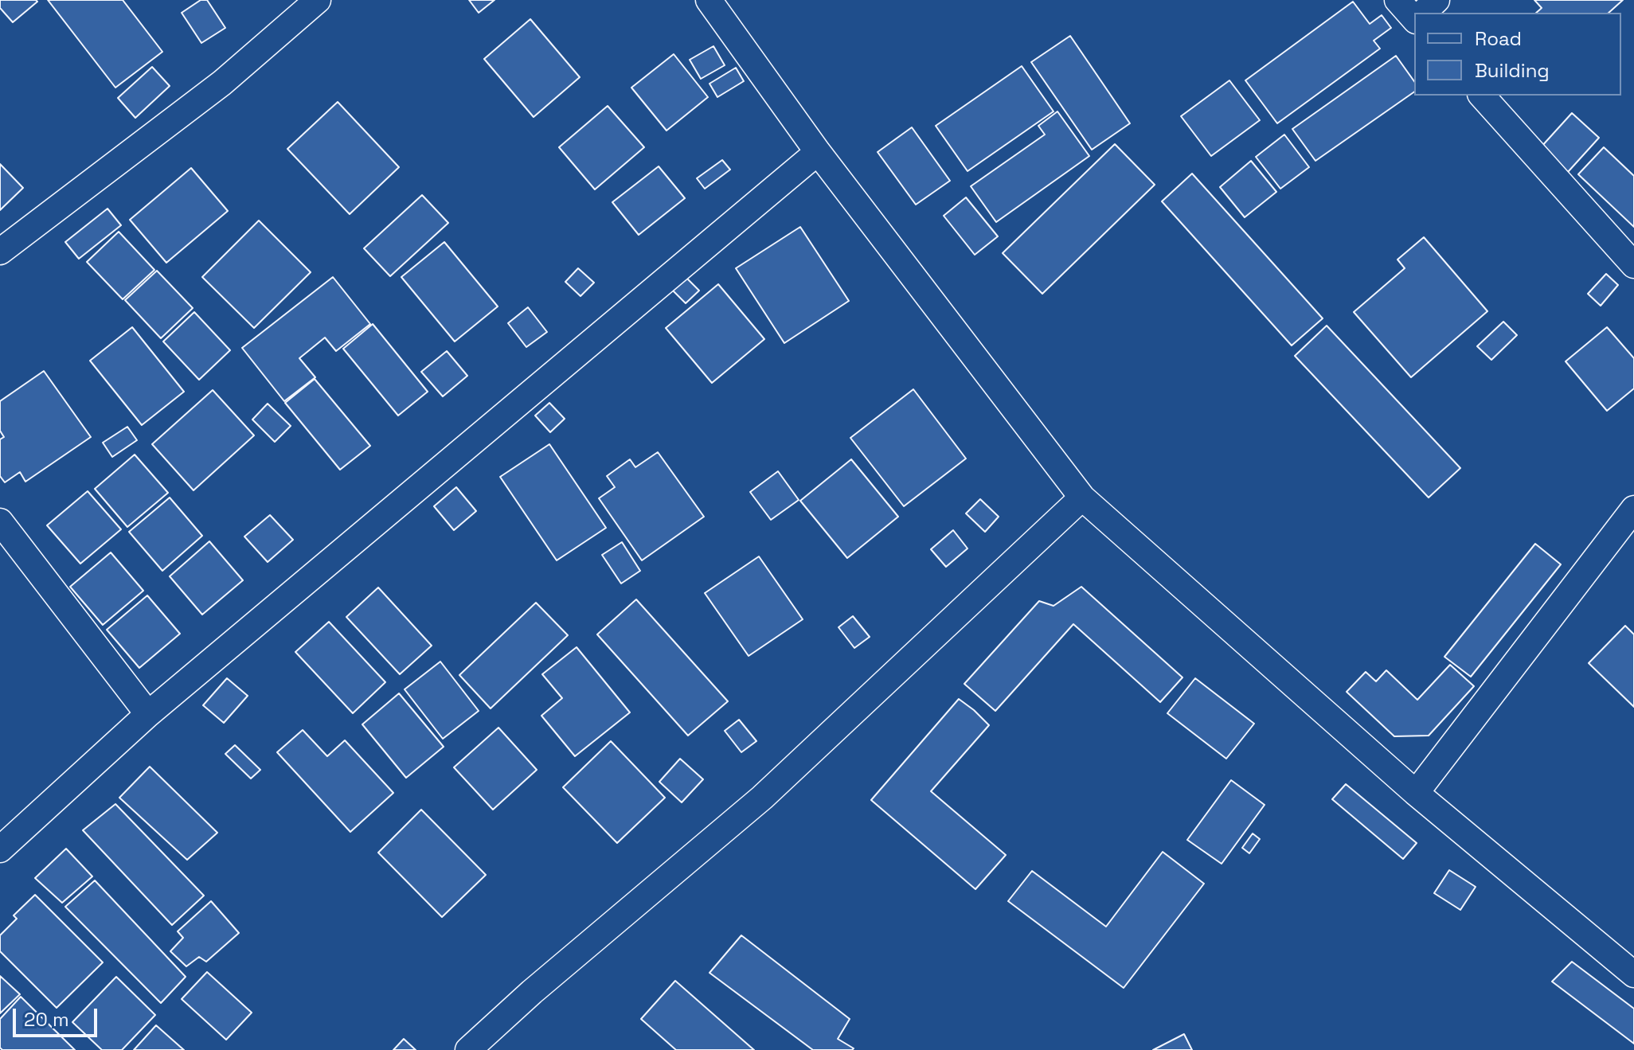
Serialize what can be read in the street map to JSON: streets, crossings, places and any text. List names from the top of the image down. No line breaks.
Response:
{"legend":["Road","Building"],"scale_bar":"20 m"}
